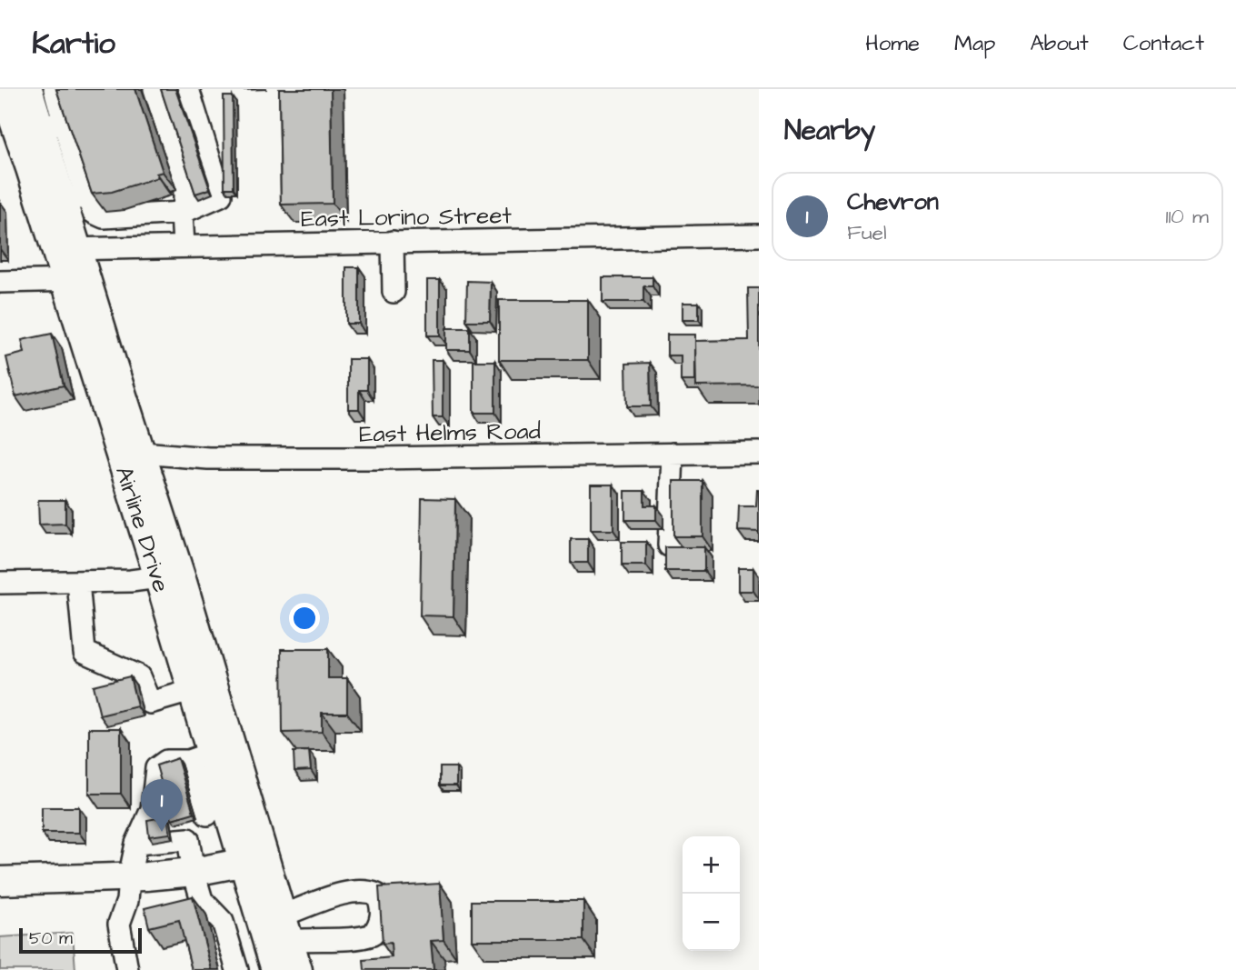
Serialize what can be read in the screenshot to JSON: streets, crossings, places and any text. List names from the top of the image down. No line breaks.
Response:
{"streets":{"main road":["Airline Drive"],"street":["East Lorino Street","East Helms Road"]},"crossings":[["East Lorino Street","Airline Drive"],["East Helms Road","Airline Drive"]],"scale_bar":"50 m","page":{"header":"Kartio","nav":["Home","Map","About","Contact"],"heading":"Nearby","list":[{"mark":"1","name":"Chevron","note":"Fuel","value":"110 m"}],"pins":"1","map_buttons":["+","−"],"scale":"50 m"}}
